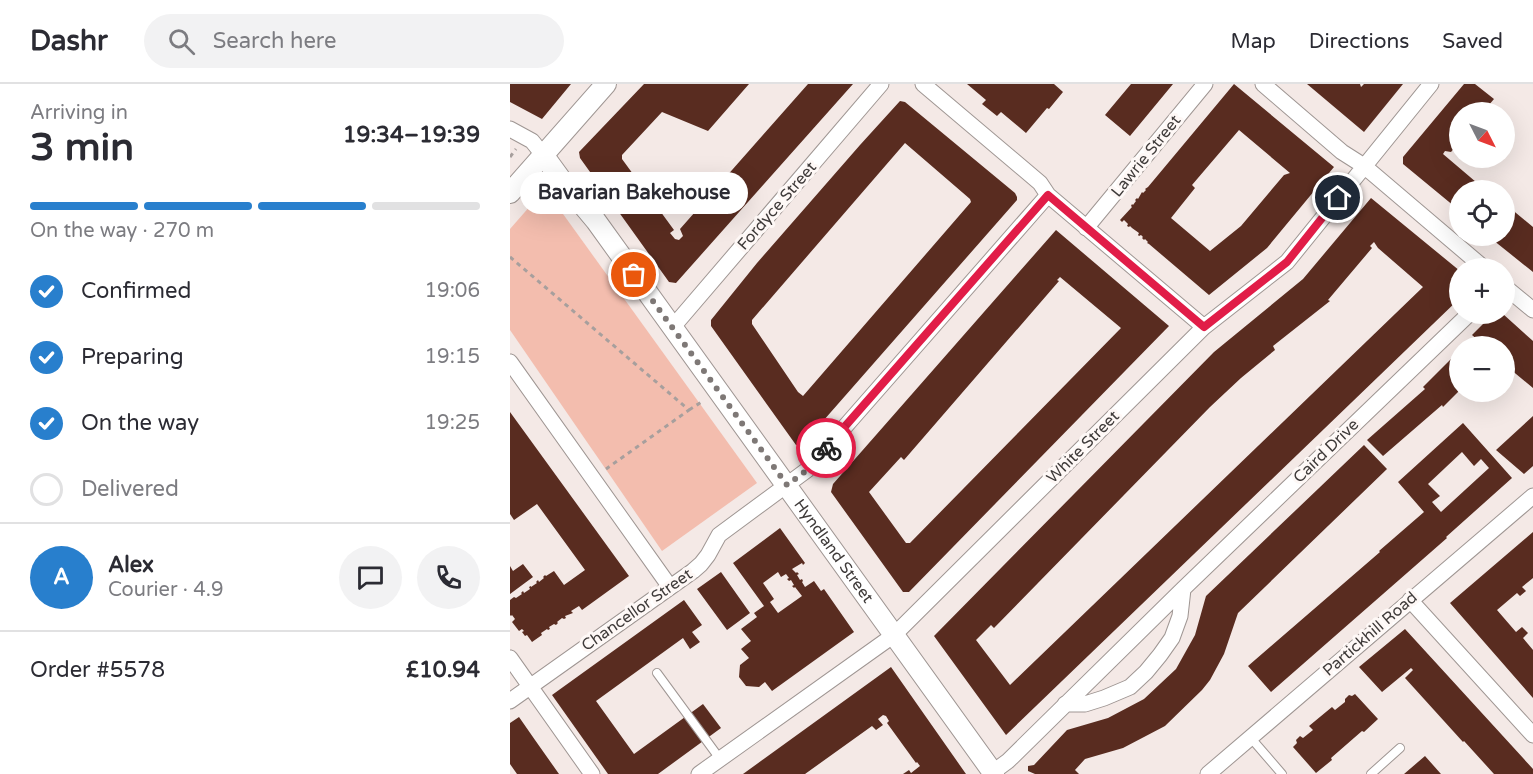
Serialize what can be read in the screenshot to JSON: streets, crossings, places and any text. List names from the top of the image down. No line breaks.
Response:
{"streets":{"street":["Lawrie Street","Fordyce Street","White Street","Caird Drive","Hyndland Street","Chancellor Street","Partickhill Road"]},"crossings":[["Fordyce Street","Hyndland Street"],["White Street","Hyndland Street"],["Caird Drive","Hyndland Street"],["Hyndland Street","Chancellor Street"]],"places":["Bavarian Bakehouse"],"north":"bottom right","page":{"header":"Dashr","search":"Search here","nav":["Map","Directions","Saved"],"heading":["3 min","Arriving in","19:34–19:39"],"panel":["Alex","Courier · 4.9","Order #5578","£10.94"],"map_buttons":["+","−"],"bubble":"Bavarian Bakehouse","bar":"On the way · 270 m","list":[["Confirmed","19:06"],["Preparing","19:15"],["On the way","19:25"],"Delivered"],"round":"A"}}
